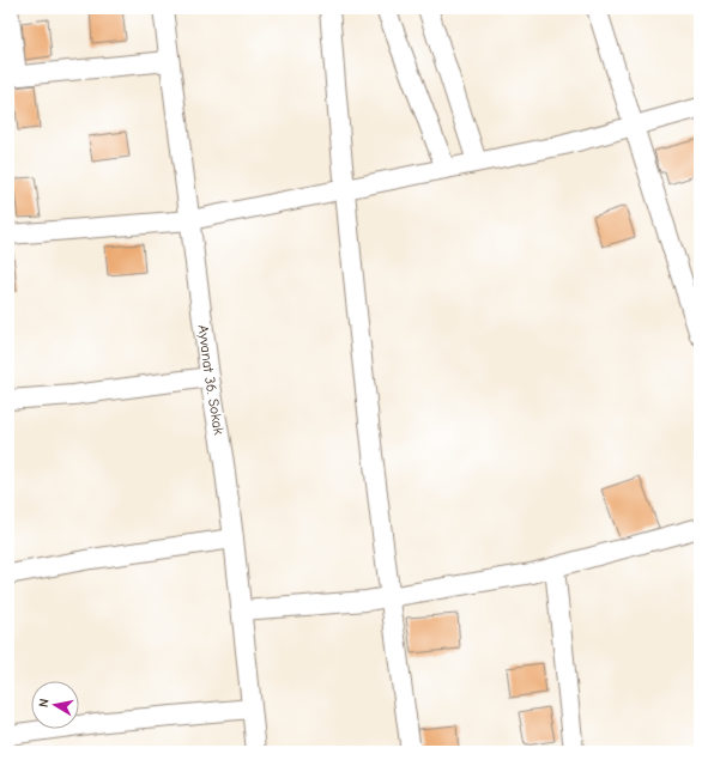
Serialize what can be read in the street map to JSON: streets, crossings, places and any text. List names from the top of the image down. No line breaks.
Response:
{"streets":{"street":["Ayvanat 36. Sokak"]},"north":"left"}
